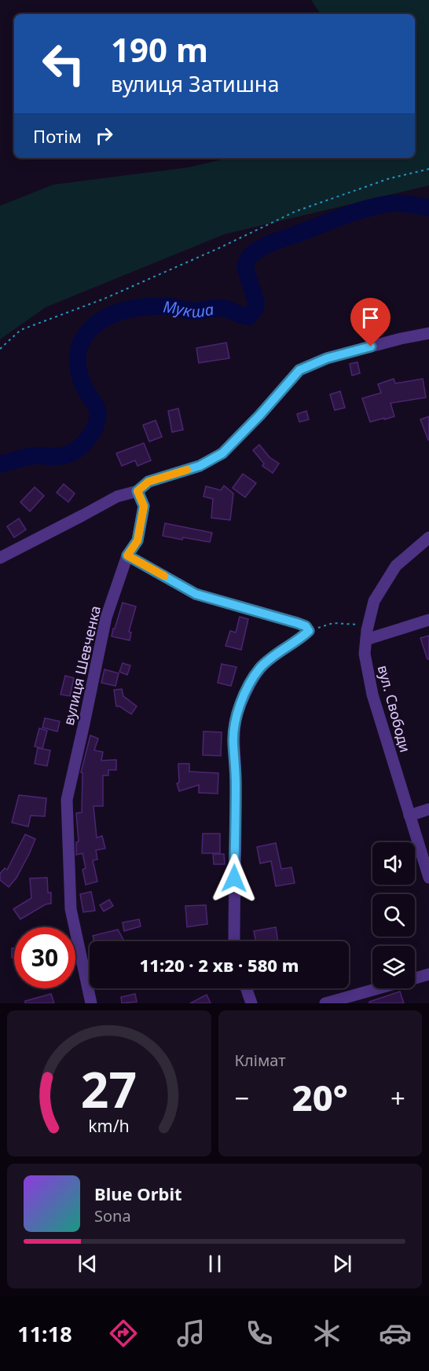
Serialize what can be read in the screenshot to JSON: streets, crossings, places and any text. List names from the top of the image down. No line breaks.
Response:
{"streets":{"street":["вулиця Шевченка","вул. Свободи"]},"water":["Мукша"],"page":{"turn":["190 m","вулиця Затишна"],"then":"Потім","limit":"30","trip":"11:20 · 2 хв · 580 m","tile":"Клімат","heat":["−","20°","+"],"song":["Blue Orbit","Sona"],"tabs":"11:18","gauge":["27","km/h"]}}
